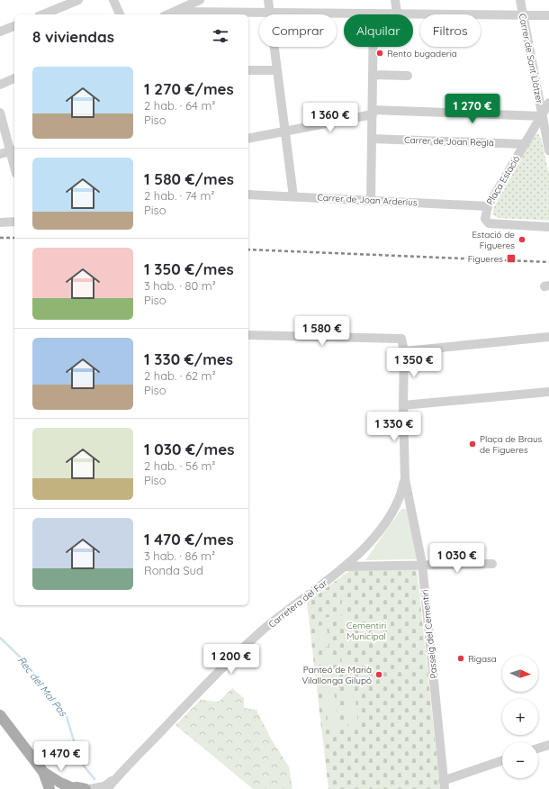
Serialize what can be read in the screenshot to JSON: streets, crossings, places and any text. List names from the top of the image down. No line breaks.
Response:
{"streets":{"street":["Carrer de Sant Llàtzer","Carrer de Joan Reglà","Plaça Estació","Carrer de Joan Arderius","Carretera del Far","Passeig del Cementiri"]},"crossings":[["Carrer de Sant Llàtzer","Plaça Estació"],["Carrer de Joan Reglà","Plaça Estació"],["Plaça Estació","Carrer de Joan Arderius"],["Carretera del Far","Passeig del Cementiri"]],"water":["Rec del Mal Pas"],"parks":["Cementiri Municipal"],"places":{"other":["Rento bugaderia","Estació de Figueres","Plaça de Braus de Figueres","Rigasa","Panteó de Marià Vilallonga Gilupó"],"transit":["Figueres"]},"north":"right","page":{"chip":["Comprar","Alquilar","Filtros"],"heading":"8 viviendas","list":[{"name":"1 270 €/mes","note":"2 hab. · 64 m² · Piso"},{"name":"1 580 €/mes","note":"2 hab. · 74 m² · Piso"},{"name":"1 350 €/mes","note":"3 hab. · 80 m² · Piso"},{"name":"1 330 €/mes","note":"2 hab. · 62 m² · Piso"},{"name":"1 030 €/mes","note":"2 hab. · 56 m² · Piso"},{"name":"1 470 €/mes","note":"3 hab. · 86 m² · Ronda Sud"}],"price":["1 270 €","1 360 €","1 580 €","1 350 €","1 330 €","1 030 €","1 200 €","1 470 €"],"map_buttons":["+","−"]}}
